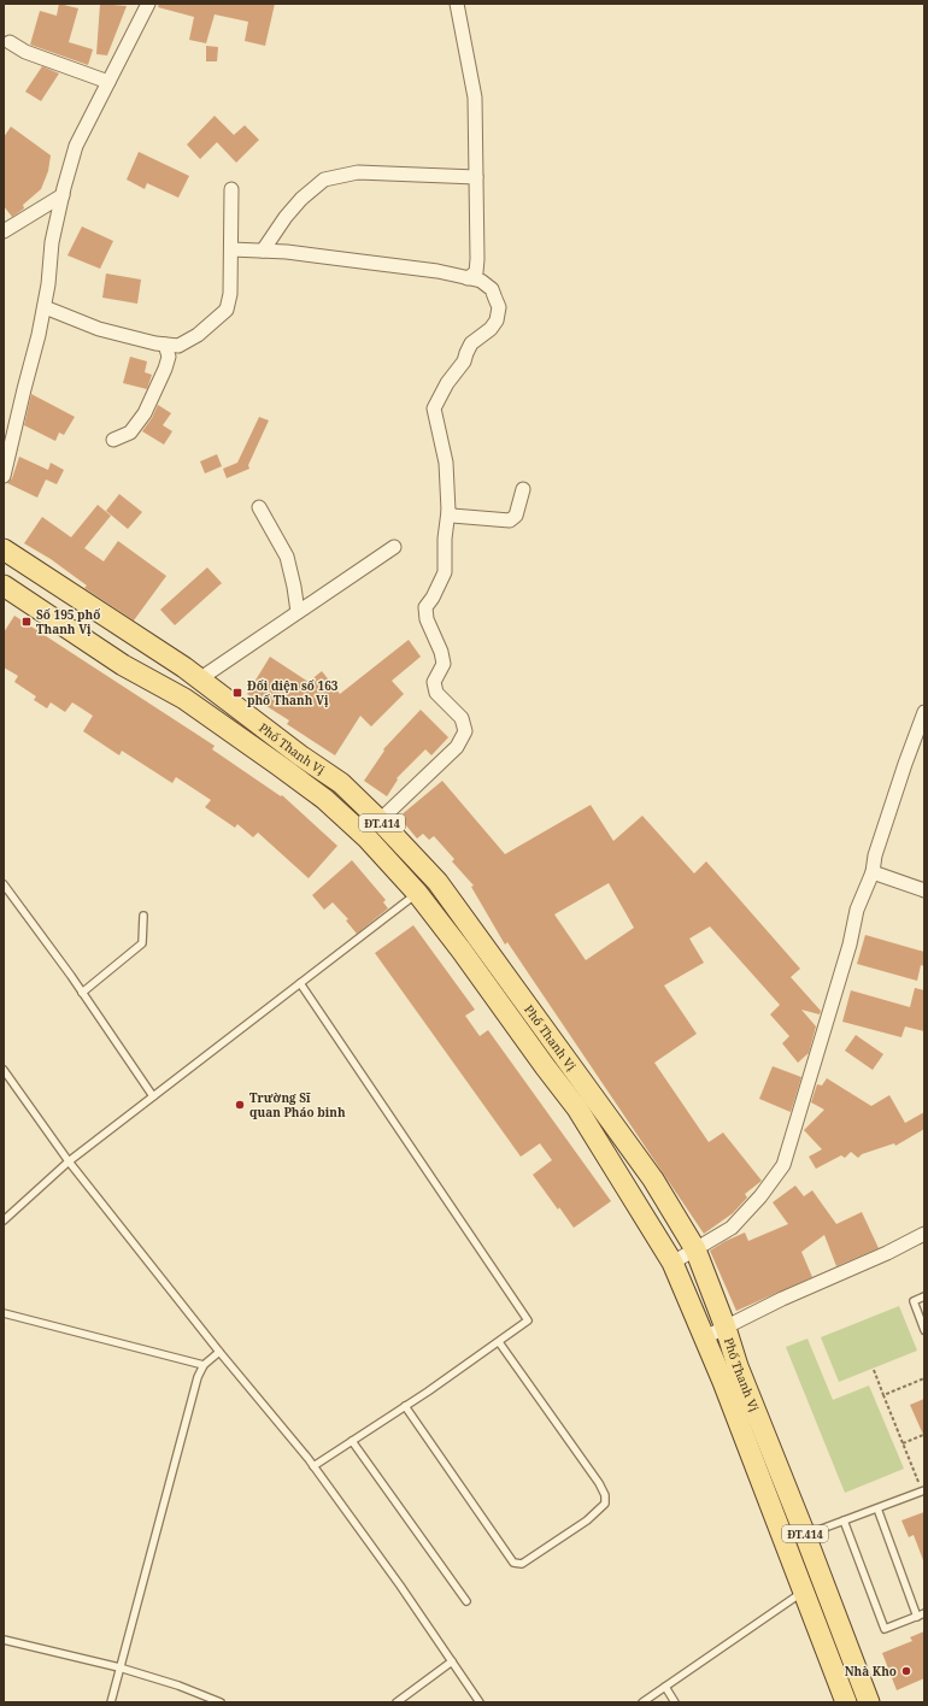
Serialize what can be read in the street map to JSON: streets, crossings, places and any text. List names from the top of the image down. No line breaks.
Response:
{"streets":{"main road":["Phố Thanh Vị","ĐT.414"]},"places":{"transit":["Số 195 phố Thanh Vị","Đối diện số 163 phố Thanh Vị"],"other":["Trường Sĩ quan Pháo binh","Nhà Kho"]}}
